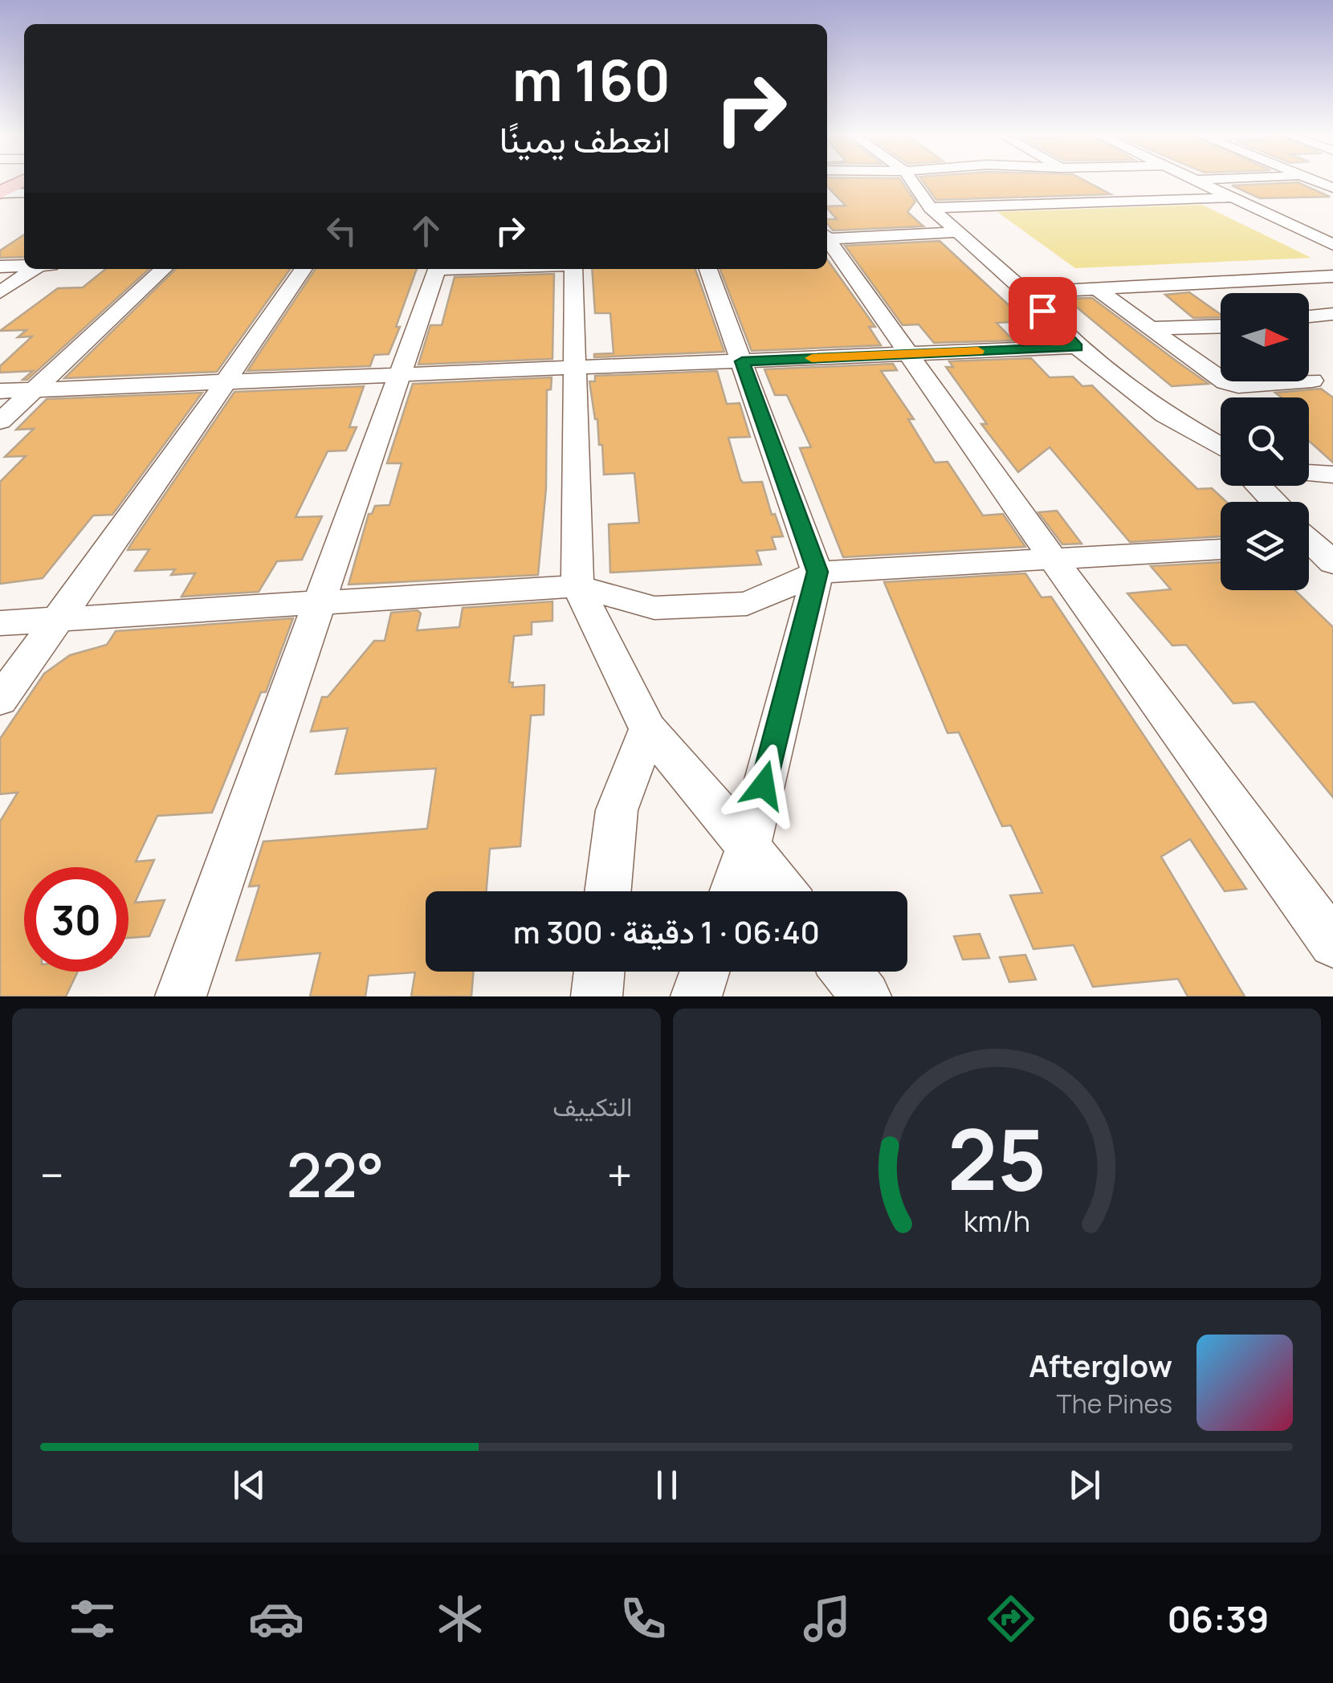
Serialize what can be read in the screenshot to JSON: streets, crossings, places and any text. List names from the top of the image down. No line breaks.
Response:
{"north":"right","page":{"turn":["160 m","انعطف يمينًا"],"limit":"30","trip":"06:40 · 1 دقيقة · 300 m","tile":"التكييف","heat":["−","22°","+"],"song":["Afterglow","The Pines"],"tabs":"06:39","gauge":["25","km/h"]}}
